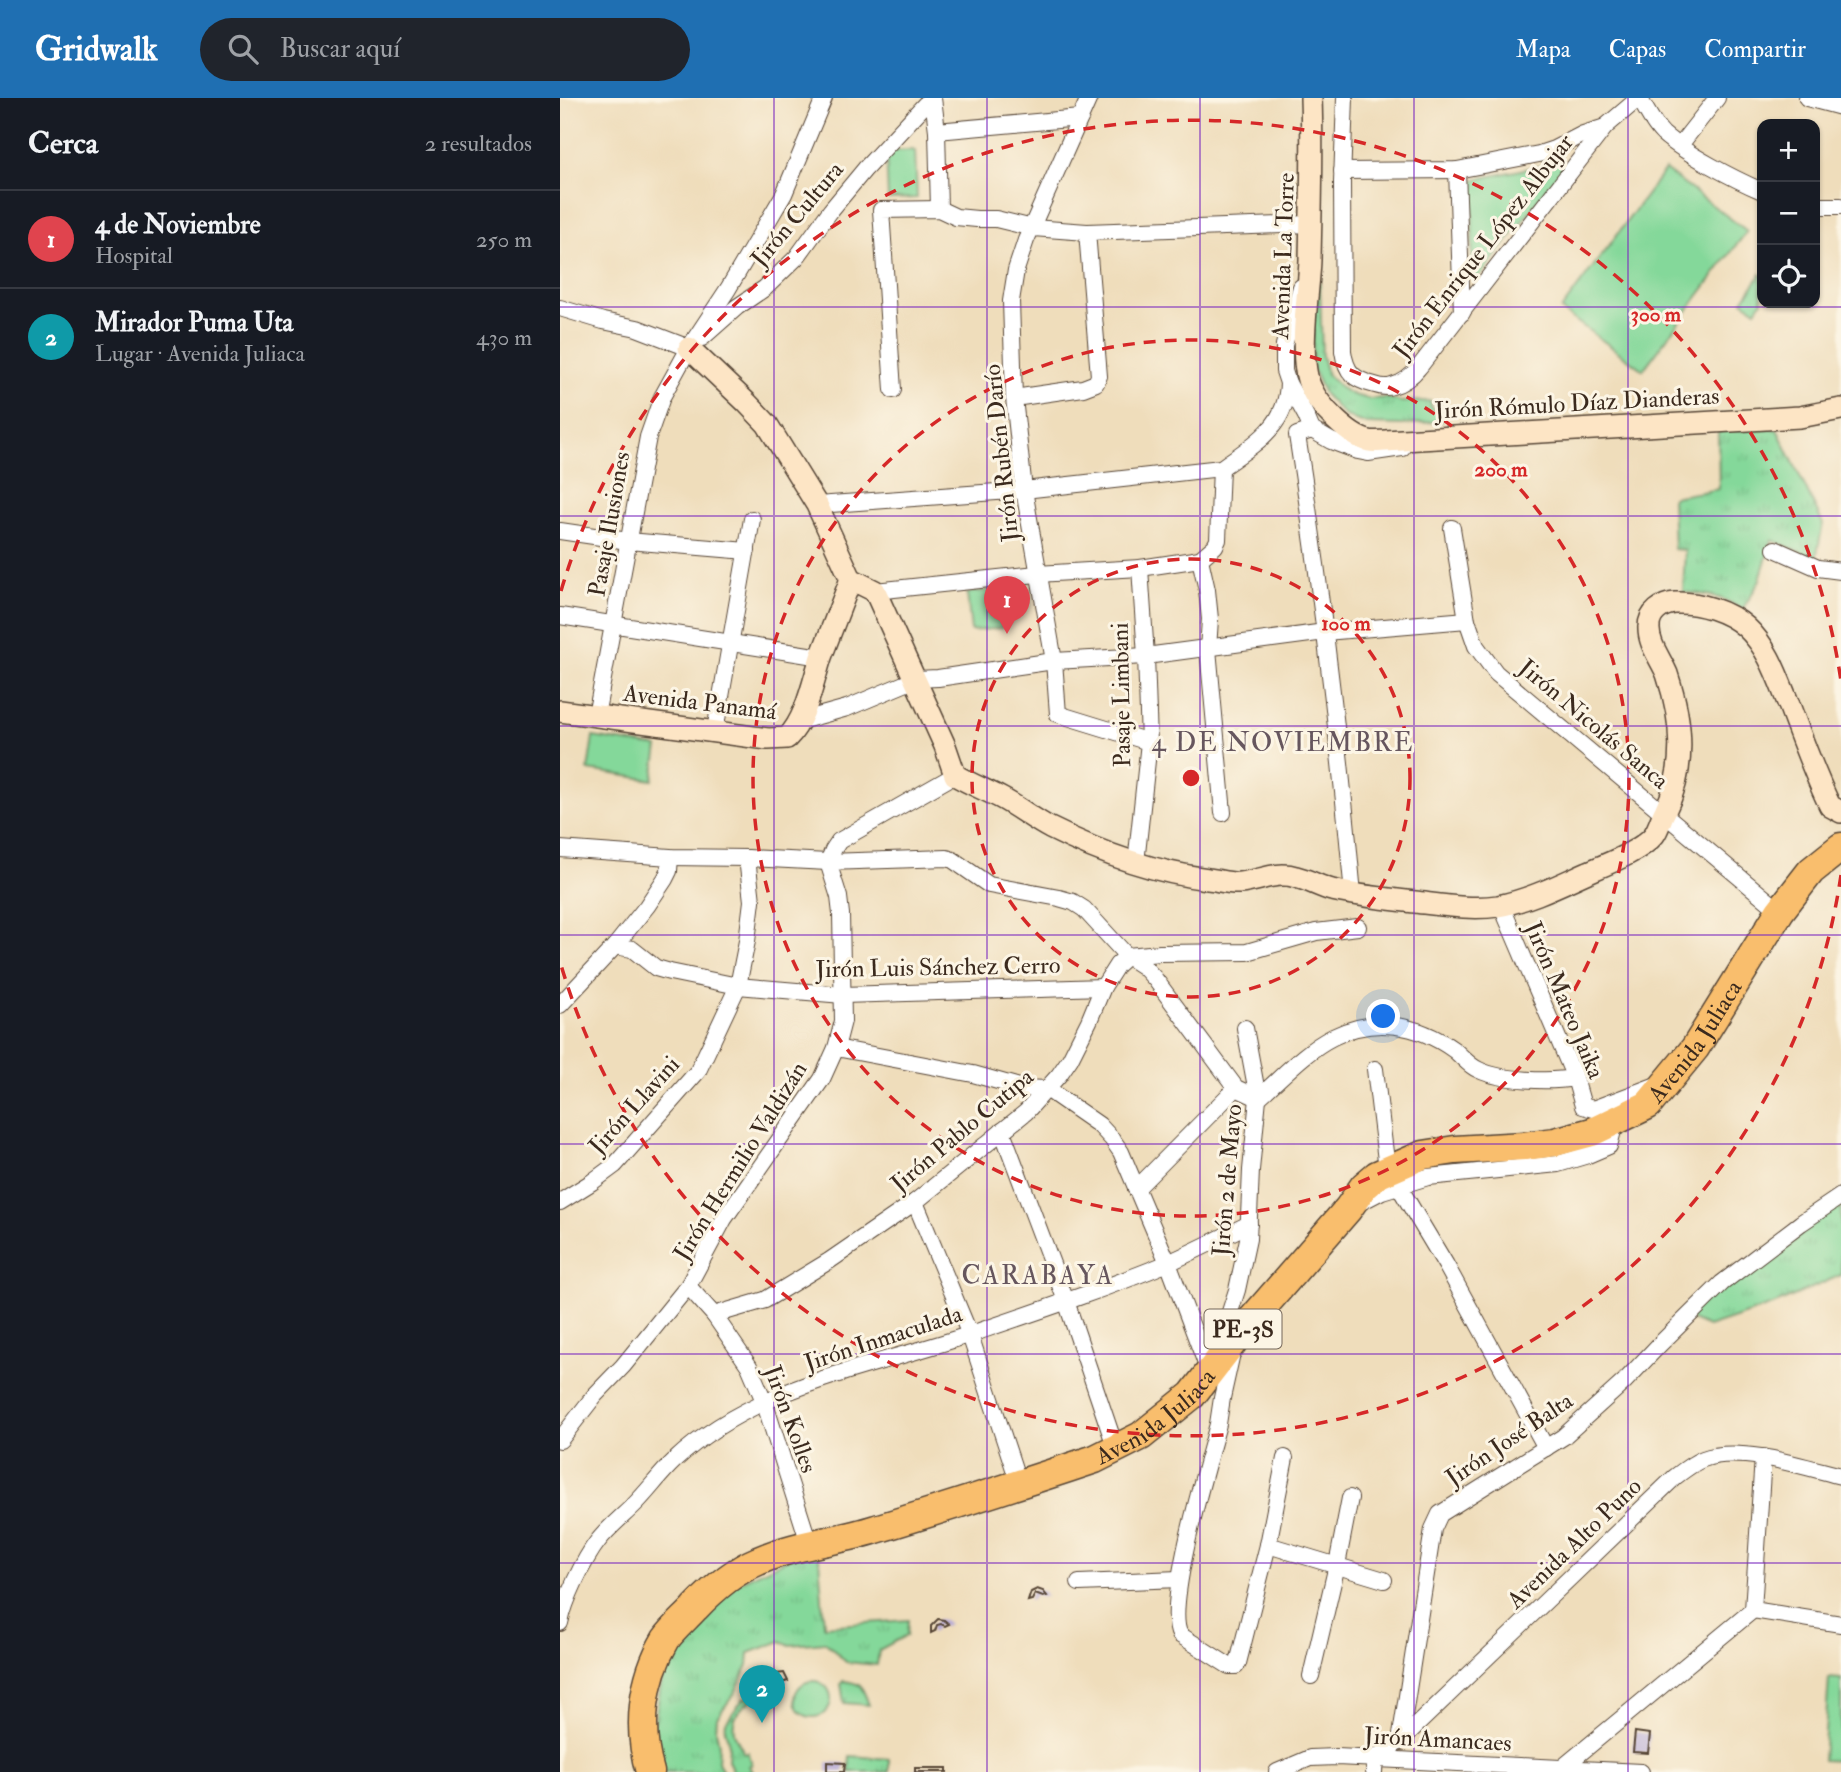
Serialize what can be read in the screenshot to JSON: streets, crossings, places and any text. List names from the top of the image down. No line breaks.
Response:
{"streets":{"highway":["Avenida Juliaca","PE-3S"],"street":["Jirón Cultura","Jirón Enrique López Albujar","Avenida La Torre","Jirón Rómulo Díaz Dianderas","Jirón Rubén Darío","Pasaje Ilusiones","Pasaje Limbani","Avenida Panamá","Jirón Nicolás Sanca","Jirón Luis Sánchez Cerro","Jirón Mateo Jaika","Jirón Llavini","Jirón Pablo Cutipa","Jirón Hermilio Valdizán","Jirón 2 de Mayo","Jirón Inmaculada","Jirón Kolles","Jirón José Balta","Avenida Alto Puno","Jirón Amancaes"]},"crossings":[["Jirón Cultura","Pasaje Ilusiones"],["Avenida La Torre","Jirón Rómulo Díaz Dianderas"],["Jirón Rubén Darío","Pasaje Limbani"],["Pasaje Ilusiones","Avenida Panamá"],["Jirón Nicolás Sanca","Avenida Juliaca"],["Jirón Luis Sánchez Cerro","Jirón Llavini"],["Jirón Luis Sánchez Cerro","Jirón Pablo Cutipa"],["Jirón Luis Sánchez Cerro","Jirón Hermilio Valdizán"],["Jirón Mateo Jaika","Avenida Juliaca"],["Avenida Juliaca","Jirón 2 de Mayo"],["Avenida Juliaca","Jirón Kolles"],["Jirón Pablo Cutipa","Jirón Kolles"],["Jirón Hermilio Valdizán","Jirón Kolles"],["Jirón 2 de Mayo","Jirón Inmaculada"],["Jirón Inmaculada","Jirón Kolles"],["Jirón José Balta","Avenida Alto Puno"],["Avenida Alto Puno","Jirón Amancaes"]],"districts":["4 DE NOVIEMBRE","CARABAYA"],"page":{"header":"Gridwalk","search":"Buscar aquí","nav":["Mapa","Capas","Compartir"],"heading":["Cerca","2 resultados"],"map_buttons":["+","−"],"list":[{"mark":"1","name":"4 de Noviembre","note":"Hospital","value":"250 m"},{"mark":"2","name":"Mirador Puma Uta","note":"Lugar · Avenida Juliaca","value":"430 m"}],"pins":["1","2"]},"rings":["300 m","200 m","100 m"]}
